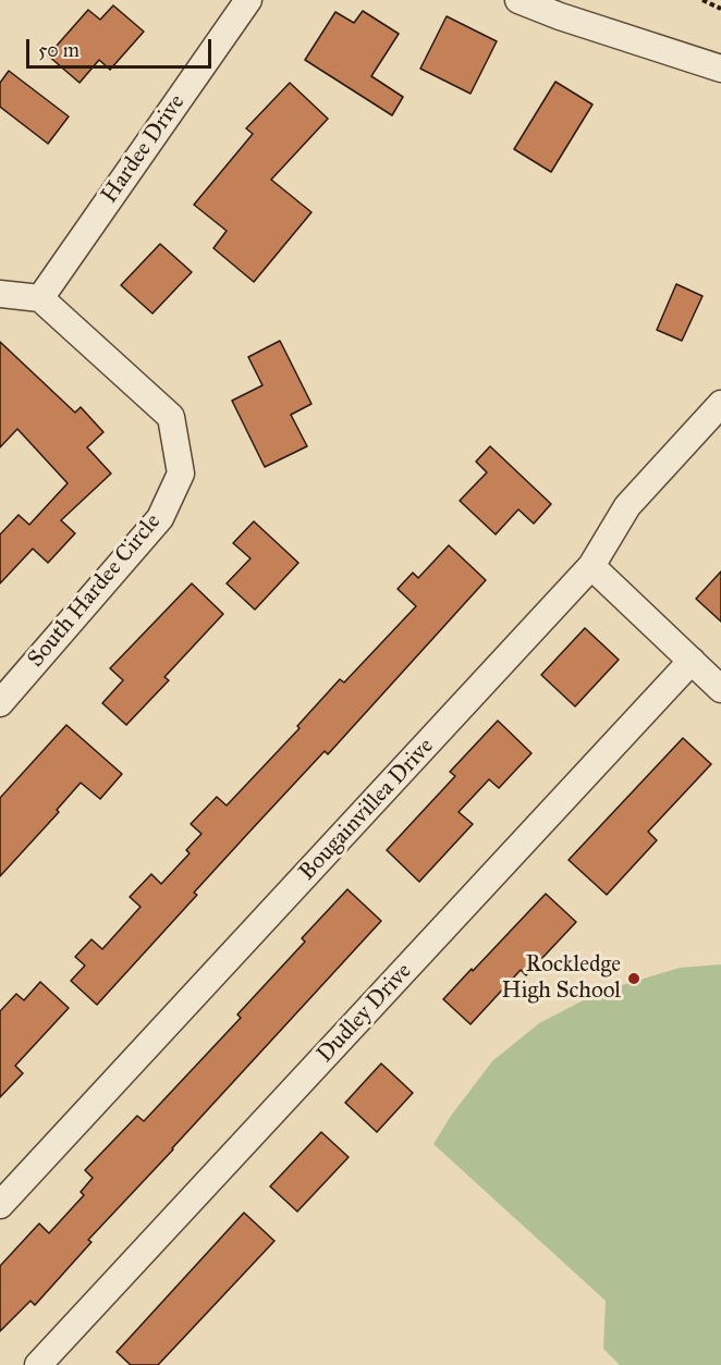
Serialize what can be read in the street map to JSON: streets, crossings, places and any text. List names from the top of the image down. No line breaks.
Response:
{"streets":{"street":["Hardee Drive","South Hardee Circle","Bougainvillea Drive","Dudley Drive"]},"crossings":[["Hardee Drive","South Hardee Circle"]],"places":["Rockledge High School"],"scale_bar":"50 m"}
